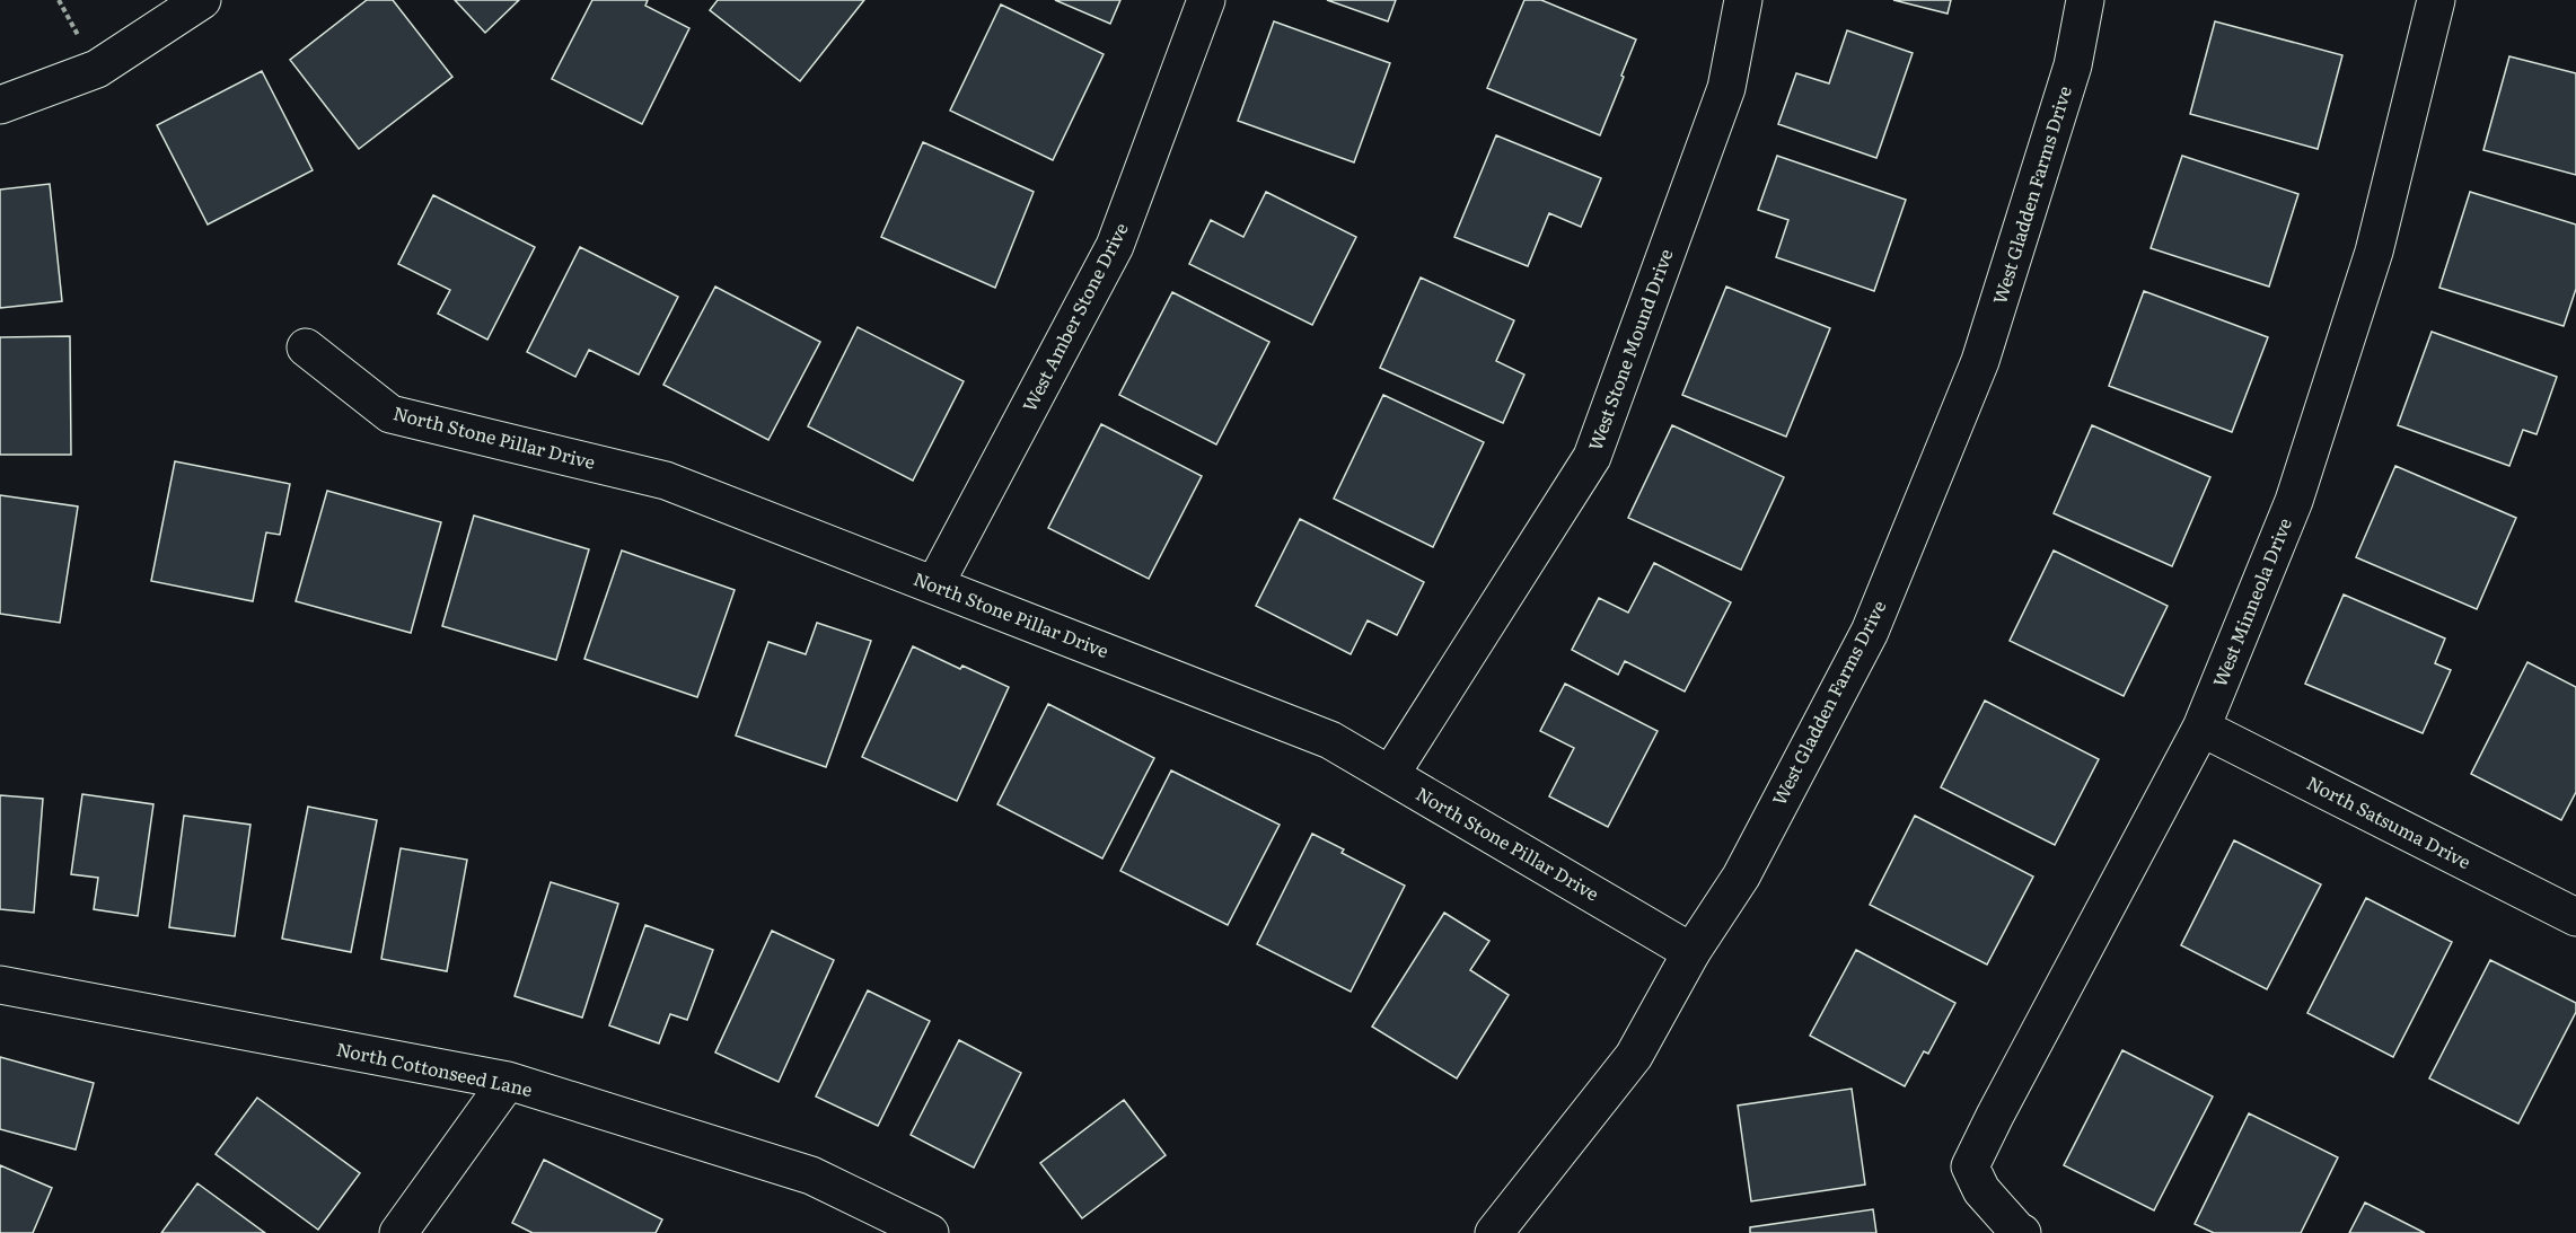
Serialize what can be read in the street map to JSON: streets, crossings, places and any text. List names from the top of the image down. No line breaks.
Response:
{"streets":{"street":["West Gladden Farms Drive","West Amber Stone Drive","West Stone Mound Drive","North Stone Pillar Drive","West Minneola Drive","North Satsuma Drive","North Cottonseed Lane"]},"crossings":[["West Gladden Farms Drive","North Stone Pillar Drive"],["West Amber Stone Drive","North Stone Pillar Drive"],["West Stone Mound Drive","North Stone Pillar Drive"],["West Minneola Drive","North Satsuma Drive"]]}
